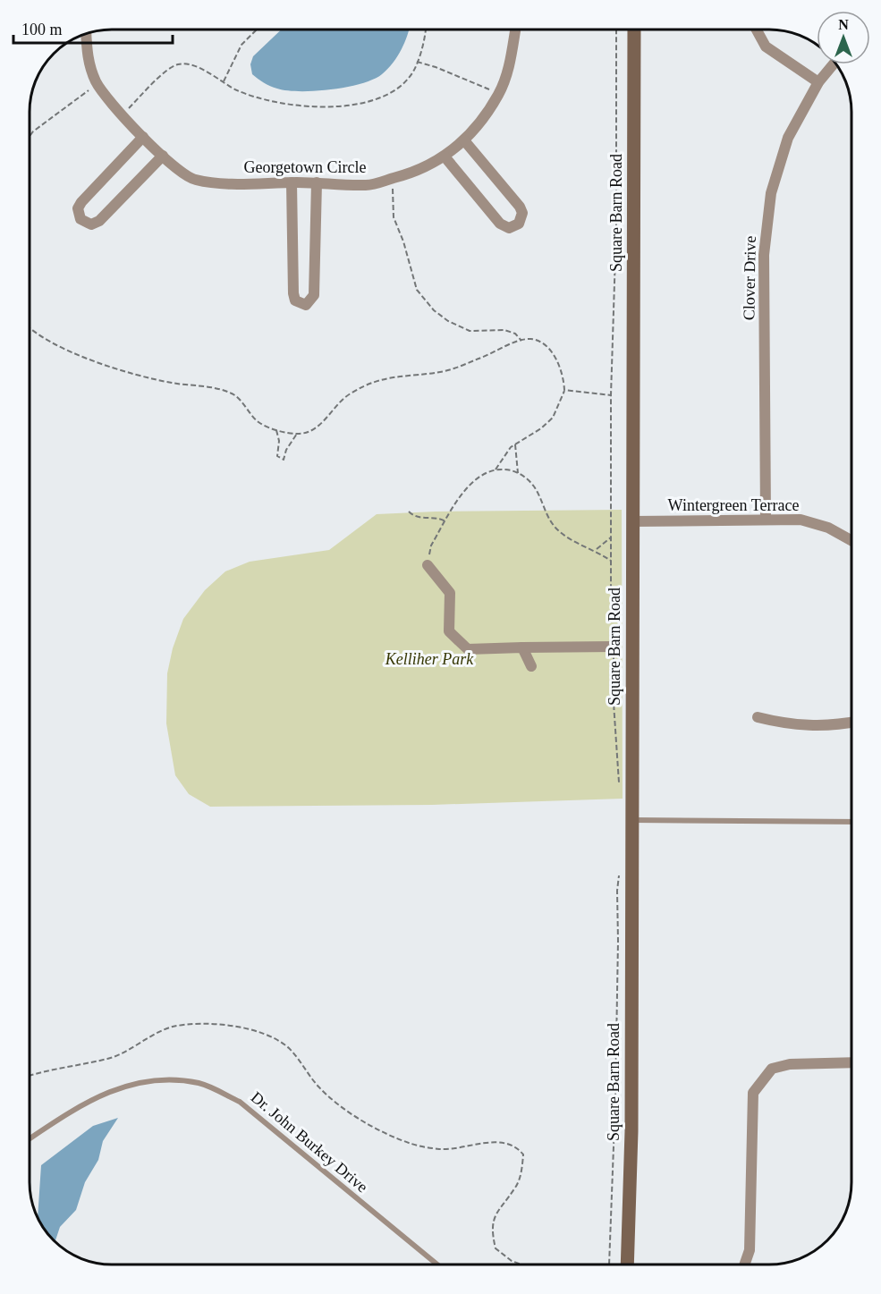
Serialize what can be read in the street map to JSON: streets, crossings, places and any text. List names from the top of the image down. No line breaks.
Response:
{"streets":{"street":["Georgetown Circle","Square Barn Road","Clover Drive","Wintergreen Terrace"],"lane":["Dr. John Burkey Drive"]},"crossings":[["Square Barn Road","Wintergreen Terrace"],["Clover Drive","Wintergreen Terrace"]],"parks":["Kelliher Park"],"scale_bar":"100 m","north":"top"}
